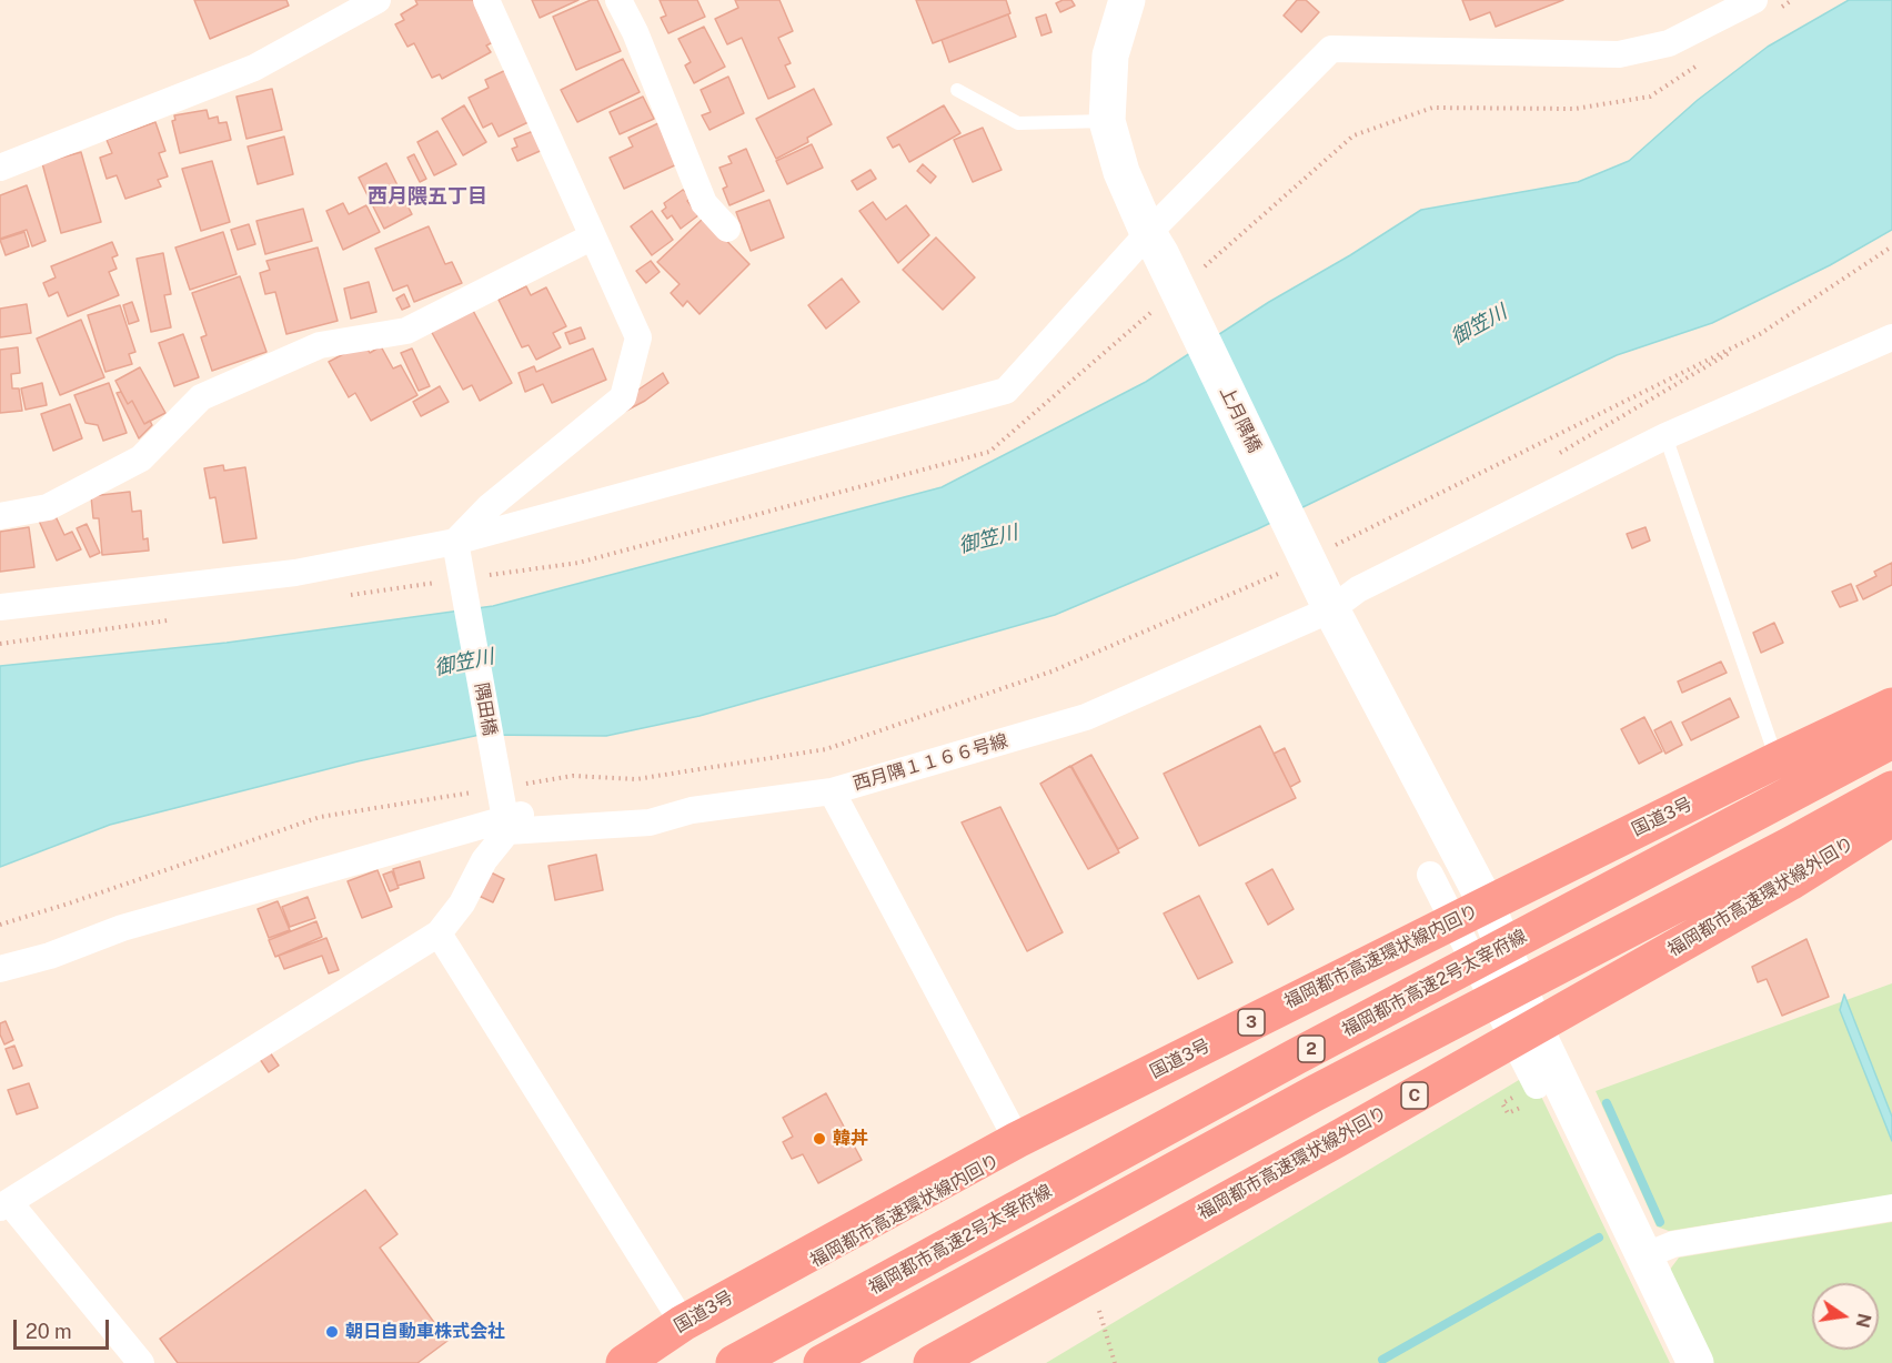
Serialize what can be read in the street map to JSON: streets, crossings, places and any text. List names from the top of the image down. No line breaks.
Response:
{"streets":{"highway":["国道3号","福岡都市高速環状線外回り","福岡都市高速環状線内回り","福岡都市高速2号太宰府線","3","2","C"],"street":["上月隅橋","隅田橋","西月隅１１６６号線"]},"crossings":[["上月隅橋","西月隅１１６６号線"],["上月隅橋","国道3号"],["隅田橋","西月隅１１６６号線"],["国道3号","福岡都市高速環状線内回り"]],"districts":["西月隈五丁目"],"water":["御笠川"],"places":["韓丼","朝日自動車株式会社"],"scale_bar":"20 m","north":"right"}
